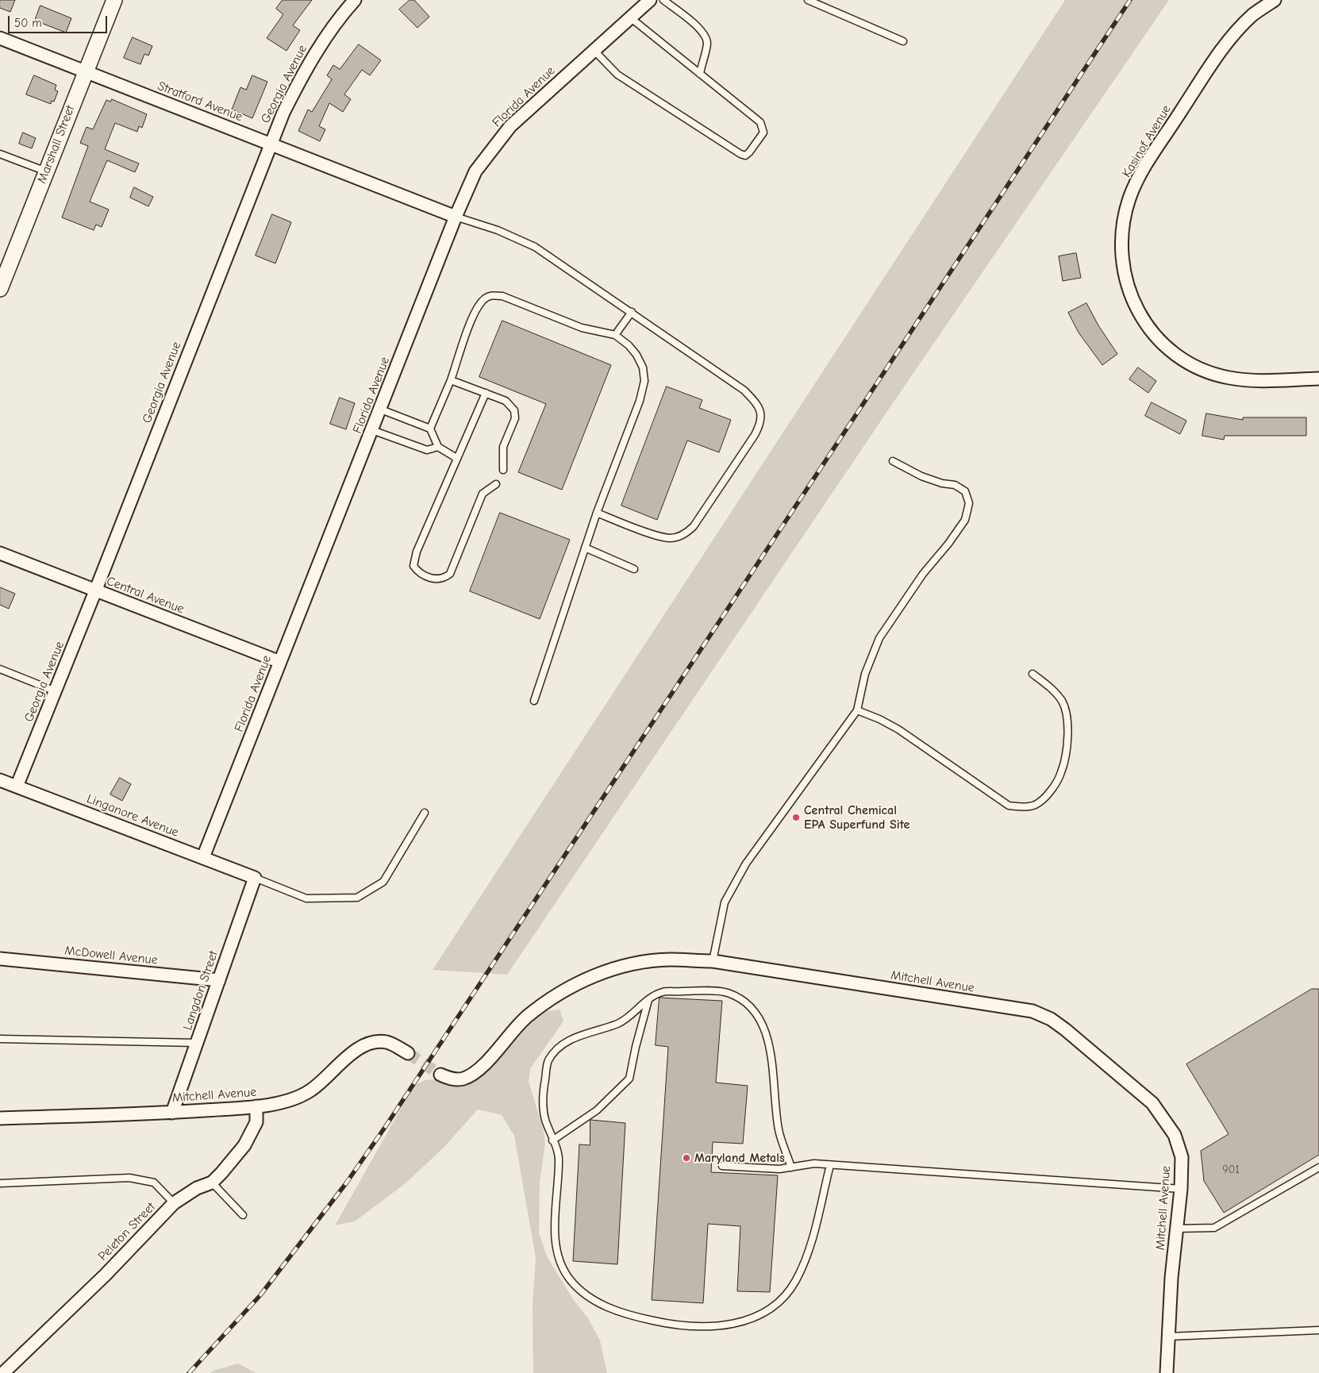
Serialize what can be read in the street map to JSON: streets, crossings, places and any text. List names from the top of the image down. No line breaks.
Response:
{"streets":{"street":["Georgia Avenue","Florida Avenue","Stratford Avenue","Kasinof Avenue","Marshall Street","Central Avenue","Linganore Avenue","McDowell Avenue","Mitchell Avenue","Langdon Street","Peleton Street"]},"crossings":[["Georgia Avenue","Stratford Avenue"],["Georgia Avenue","Central Avenue"],["Georgia Avenue","Linganore Avenue"],["Florida Avenue","Stratford Avenue"],["Florida Avenue","Central Avenue"],["Florida Avenue","Linganore Avenue"],["Stratford Avenue","Marshall Street"],["Linganore Avenue","Langdon Street"],["McDowell Avenue","Langdon Street"],["Mitchell Avenue","Langdon Street"],["Mitchell Avenue","Peleton Street"]],"places":["Central Chemical EPA Superfund Site","Maryland Metals"],"house_numbers":["901"],"scale_bar":"50 m"}
